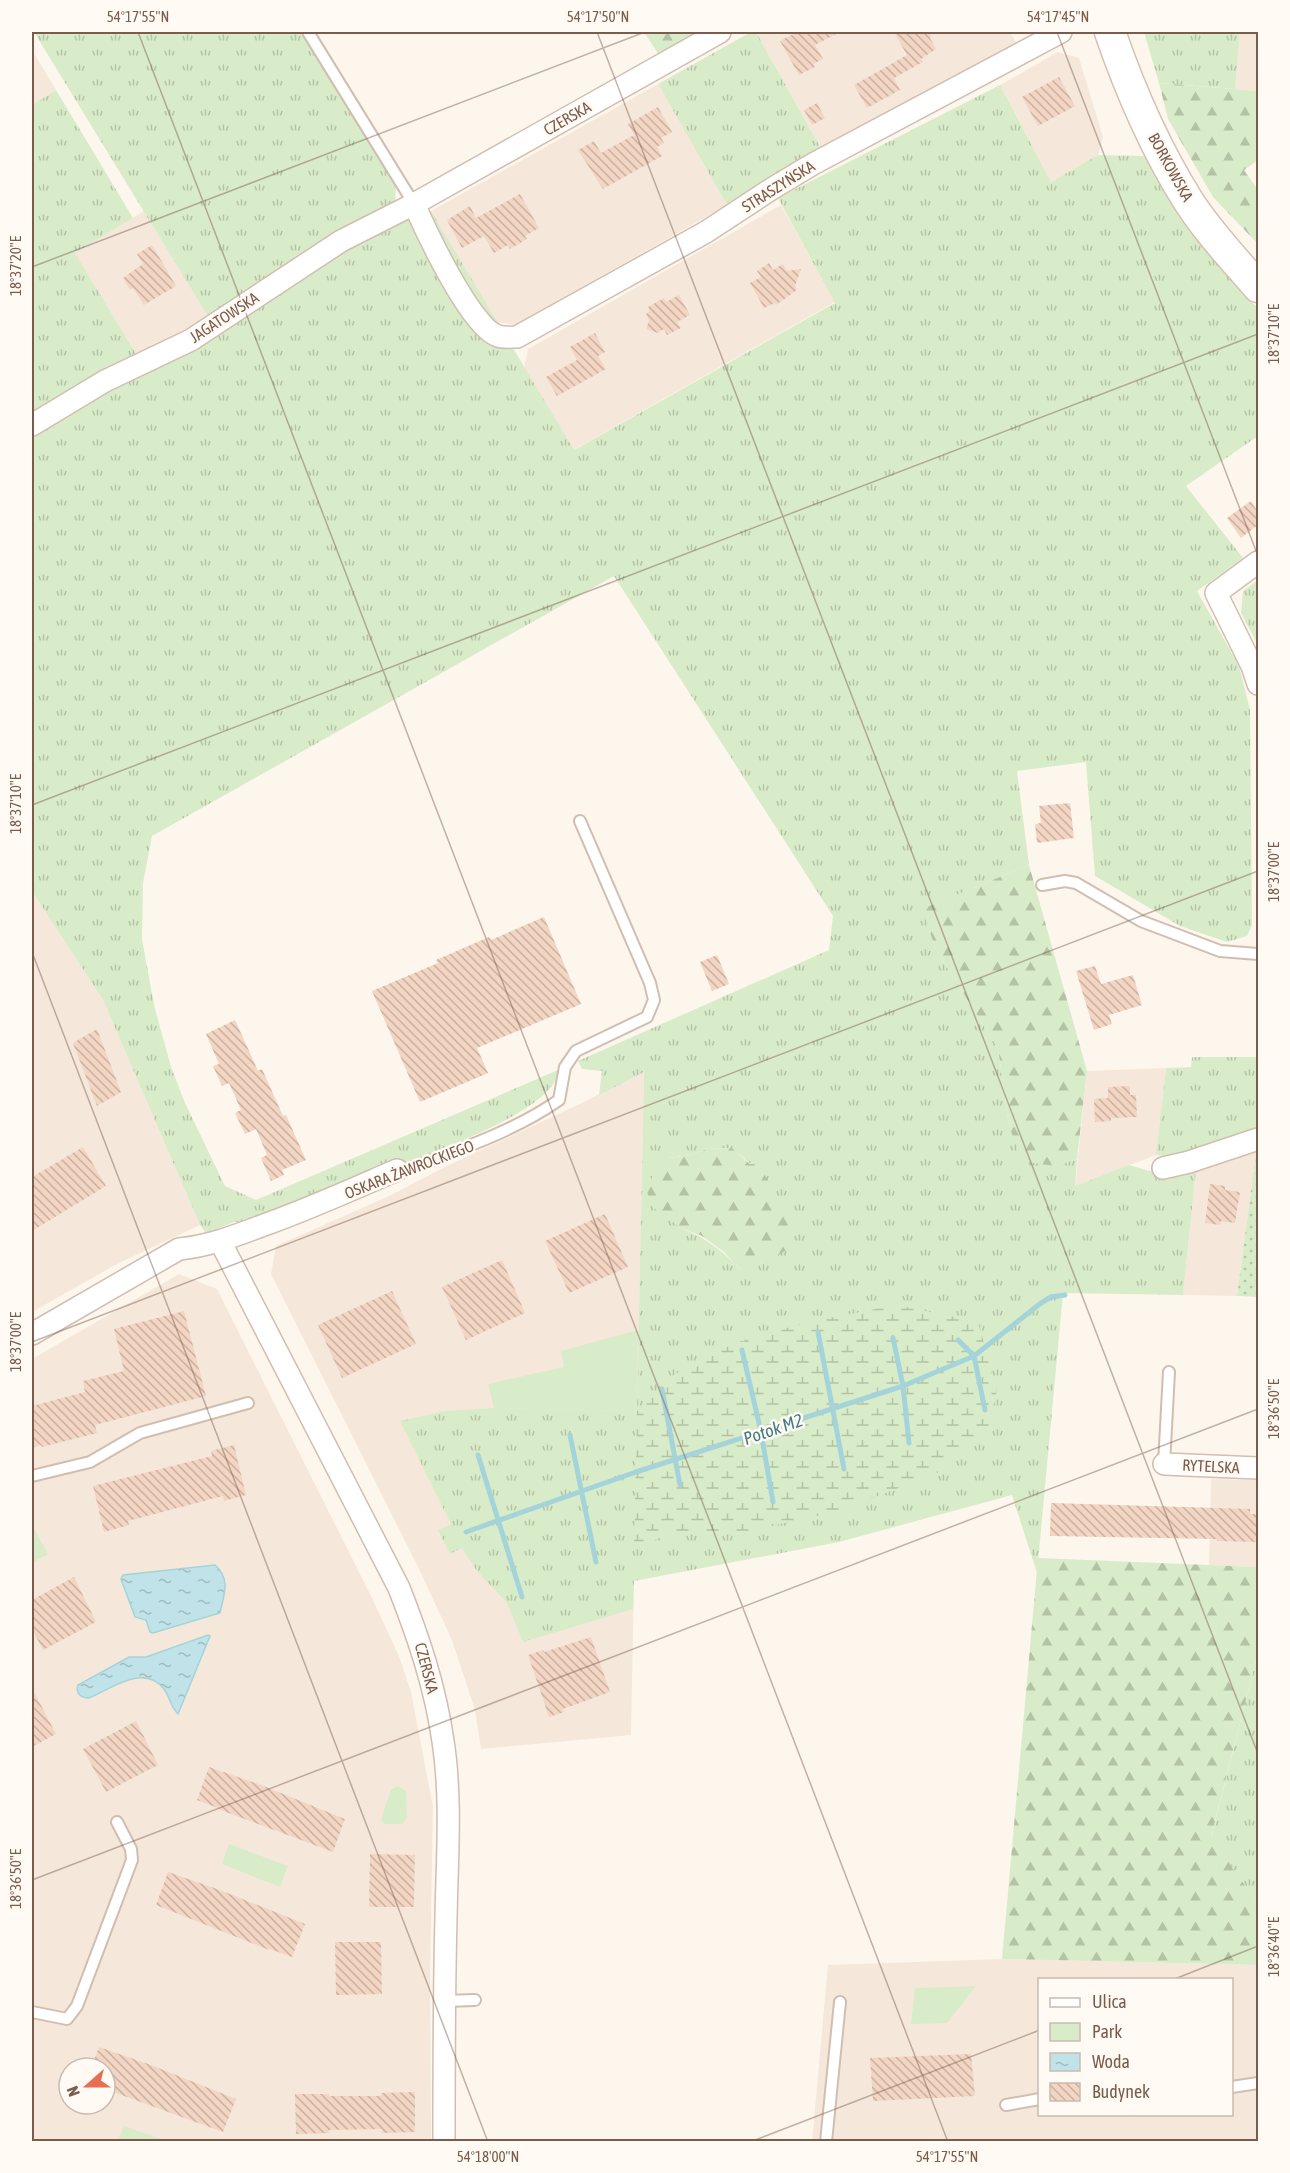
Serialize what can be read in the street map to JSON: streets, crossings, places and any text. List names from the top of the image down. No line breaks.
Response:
{"streets":{"street":["CZERSKA","BORKOWSKA","STRASZYŃSKA","JAGATOWSKA","OSKARA ŻAWROCKIEGO","RYTELSKA"]},"crossings":[["CZERSKA","STRASZYŃSKA"],["CZERSKA","JAGATOWSKA"],["CZERSKA","OSKARA ŻAWROCKIEGO"],["STRASZYŃSKA","JAGATOWSKA"]],"water":["Potok M2"],"legend":["Ulica","Park","Woda","Budynek"],"north":"left","coordinates":["54°17'55\"N","54°17'50\"N","54°17'45\"N","18°37'20\"E","18°37'10\"E","18°37'00\"E","18°36'50\"E","18°36'40\"E","54°18'00\"N"]}
